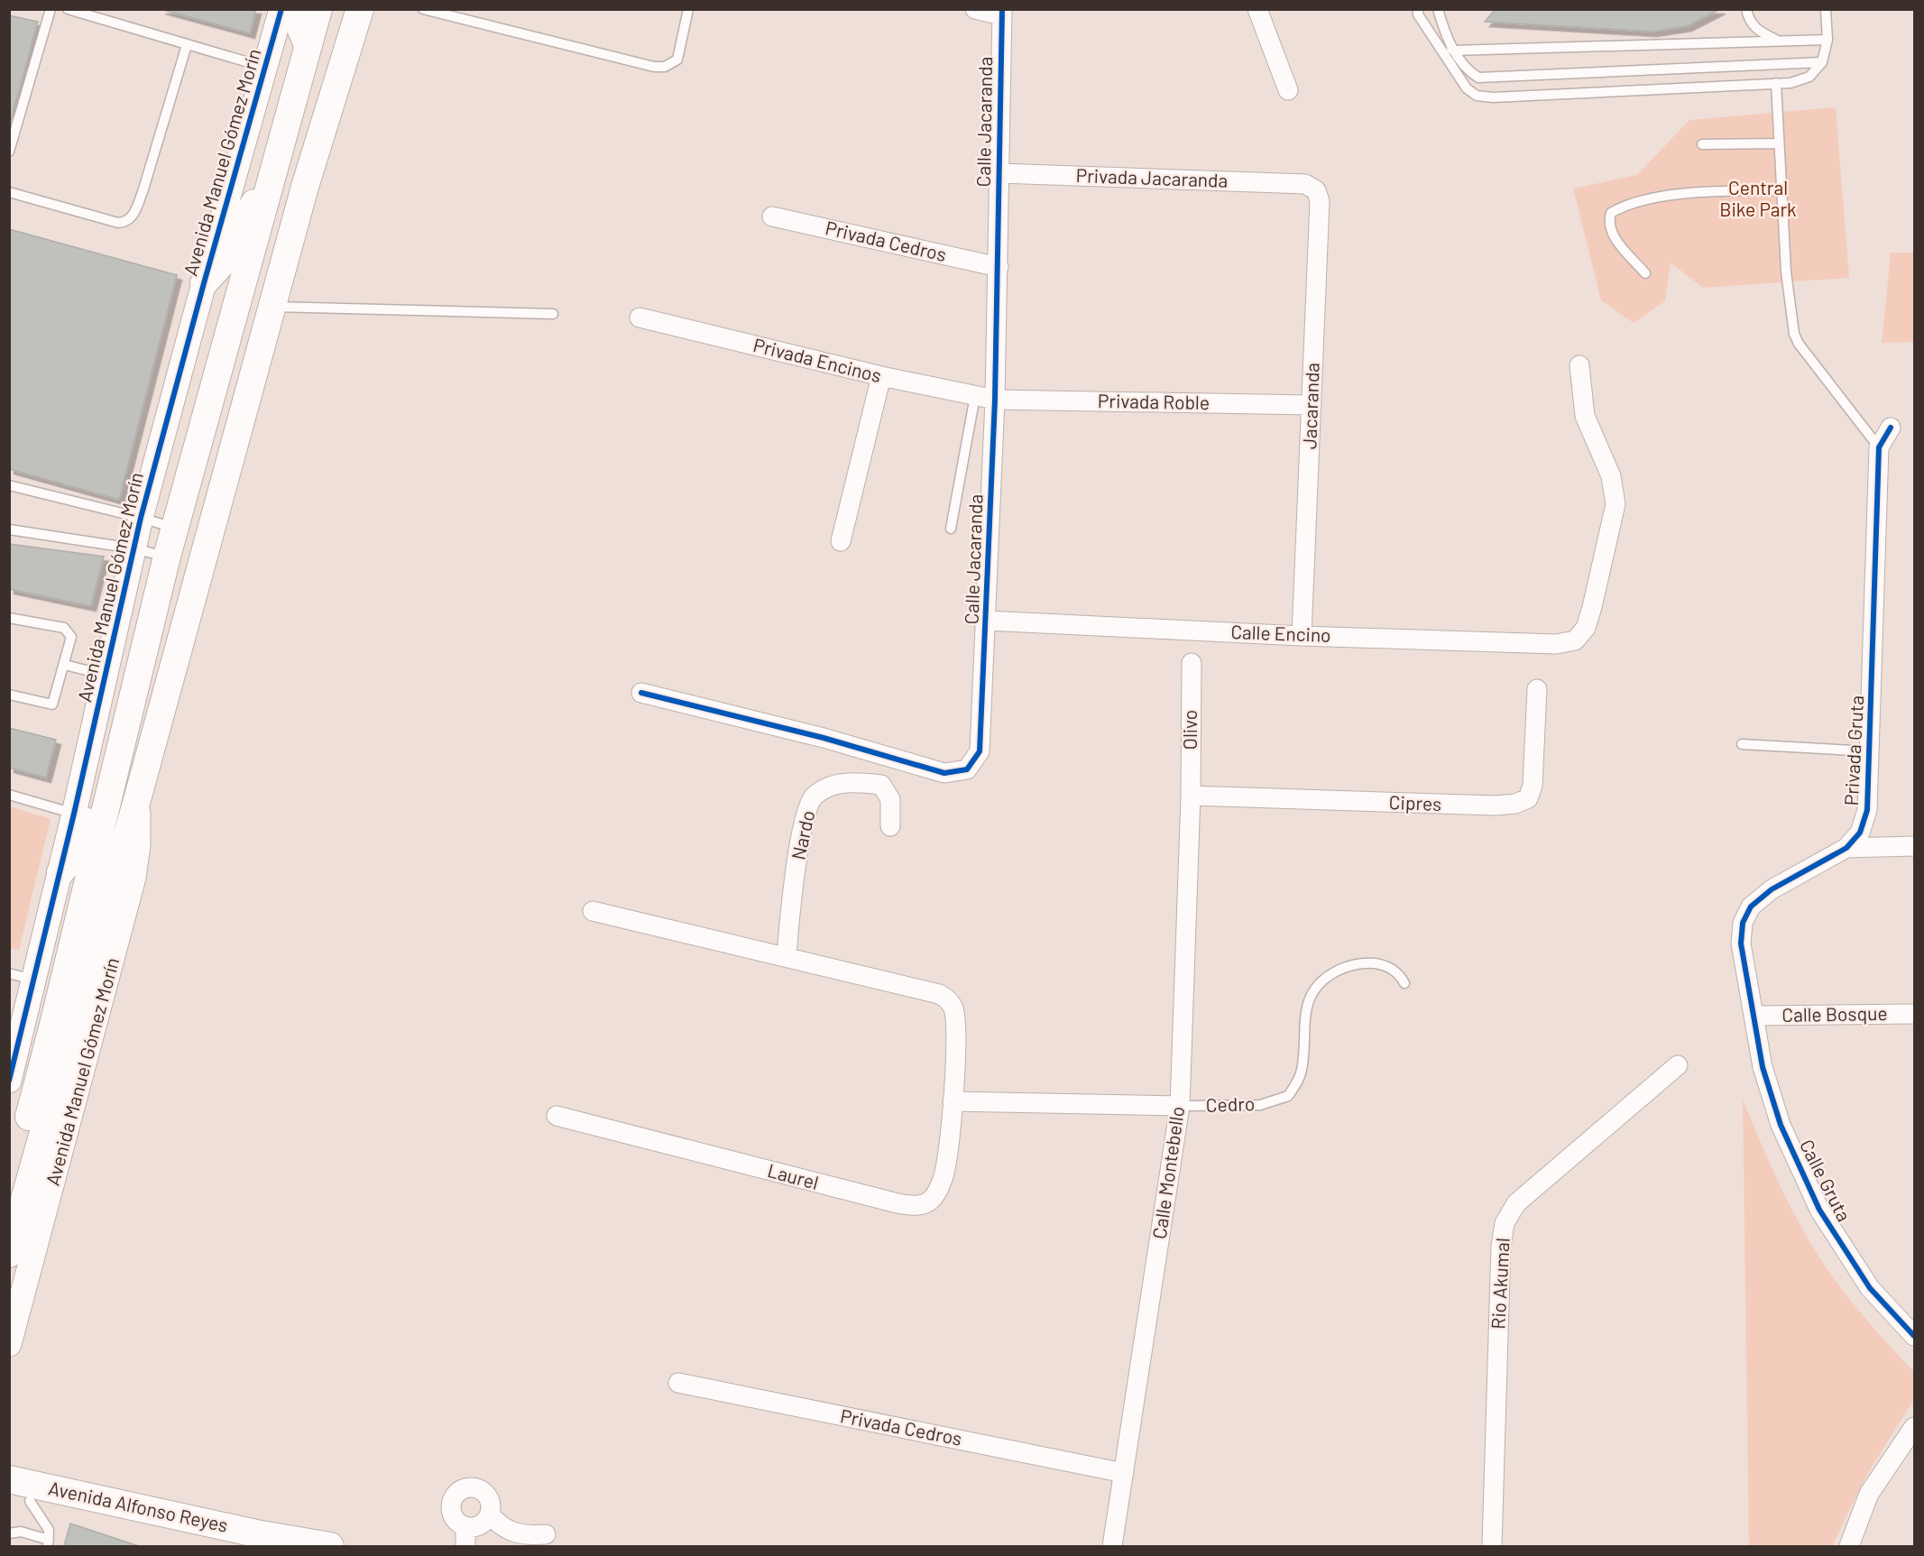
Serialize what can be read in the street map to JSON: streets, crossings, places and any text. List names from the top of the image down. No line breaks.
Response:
{"streets":{"main road":["Avenida Manuel Gómez Morín","Avenida Alfonso Reyes"],"street":["Calle Jacaranda","Privada Jacaranda","Privada Cedros","Privada Encinos","Privada Roble","Jacaranda","Calle Encino","Olivo","Privada Gruta","Cipres","Nardo","Calle Bosque","Cedro","Calle Montebello","Laurel","Calle Gruta","Rio Akumal"]},"crossings":[["Calle Jacaranda","Privada Jacaranda"],["Calle Jacaranda","Privada Cedros"],["Calle Jacaranda","Privada Encinos"],["Calle Jacaranda","Privada Roble"],["Calle Jacaranda","Calle Encino"],["Privada Jacaranda","Jacaranda"],["Privada Cedros","Calle Montebello"],["Privada Encinos","Privada Roble"],["Privada Roble","Jacaranda"],["Jacaranda","Calle Encino"],["Olivo","Cipres"],["Olivo","Calle Montebello"],["Privada Gruta","Calle Bosque"],["Privada Gruta","Calle Gruta"],["Cipres","Calle Montebello"],["Nardo","Laurel"],["Calle Bosque","Calle Gruta"],["Cedro","Calle Montebello"],["Cedro","Laurel"]],"parks":["Central Bike Park"]}
